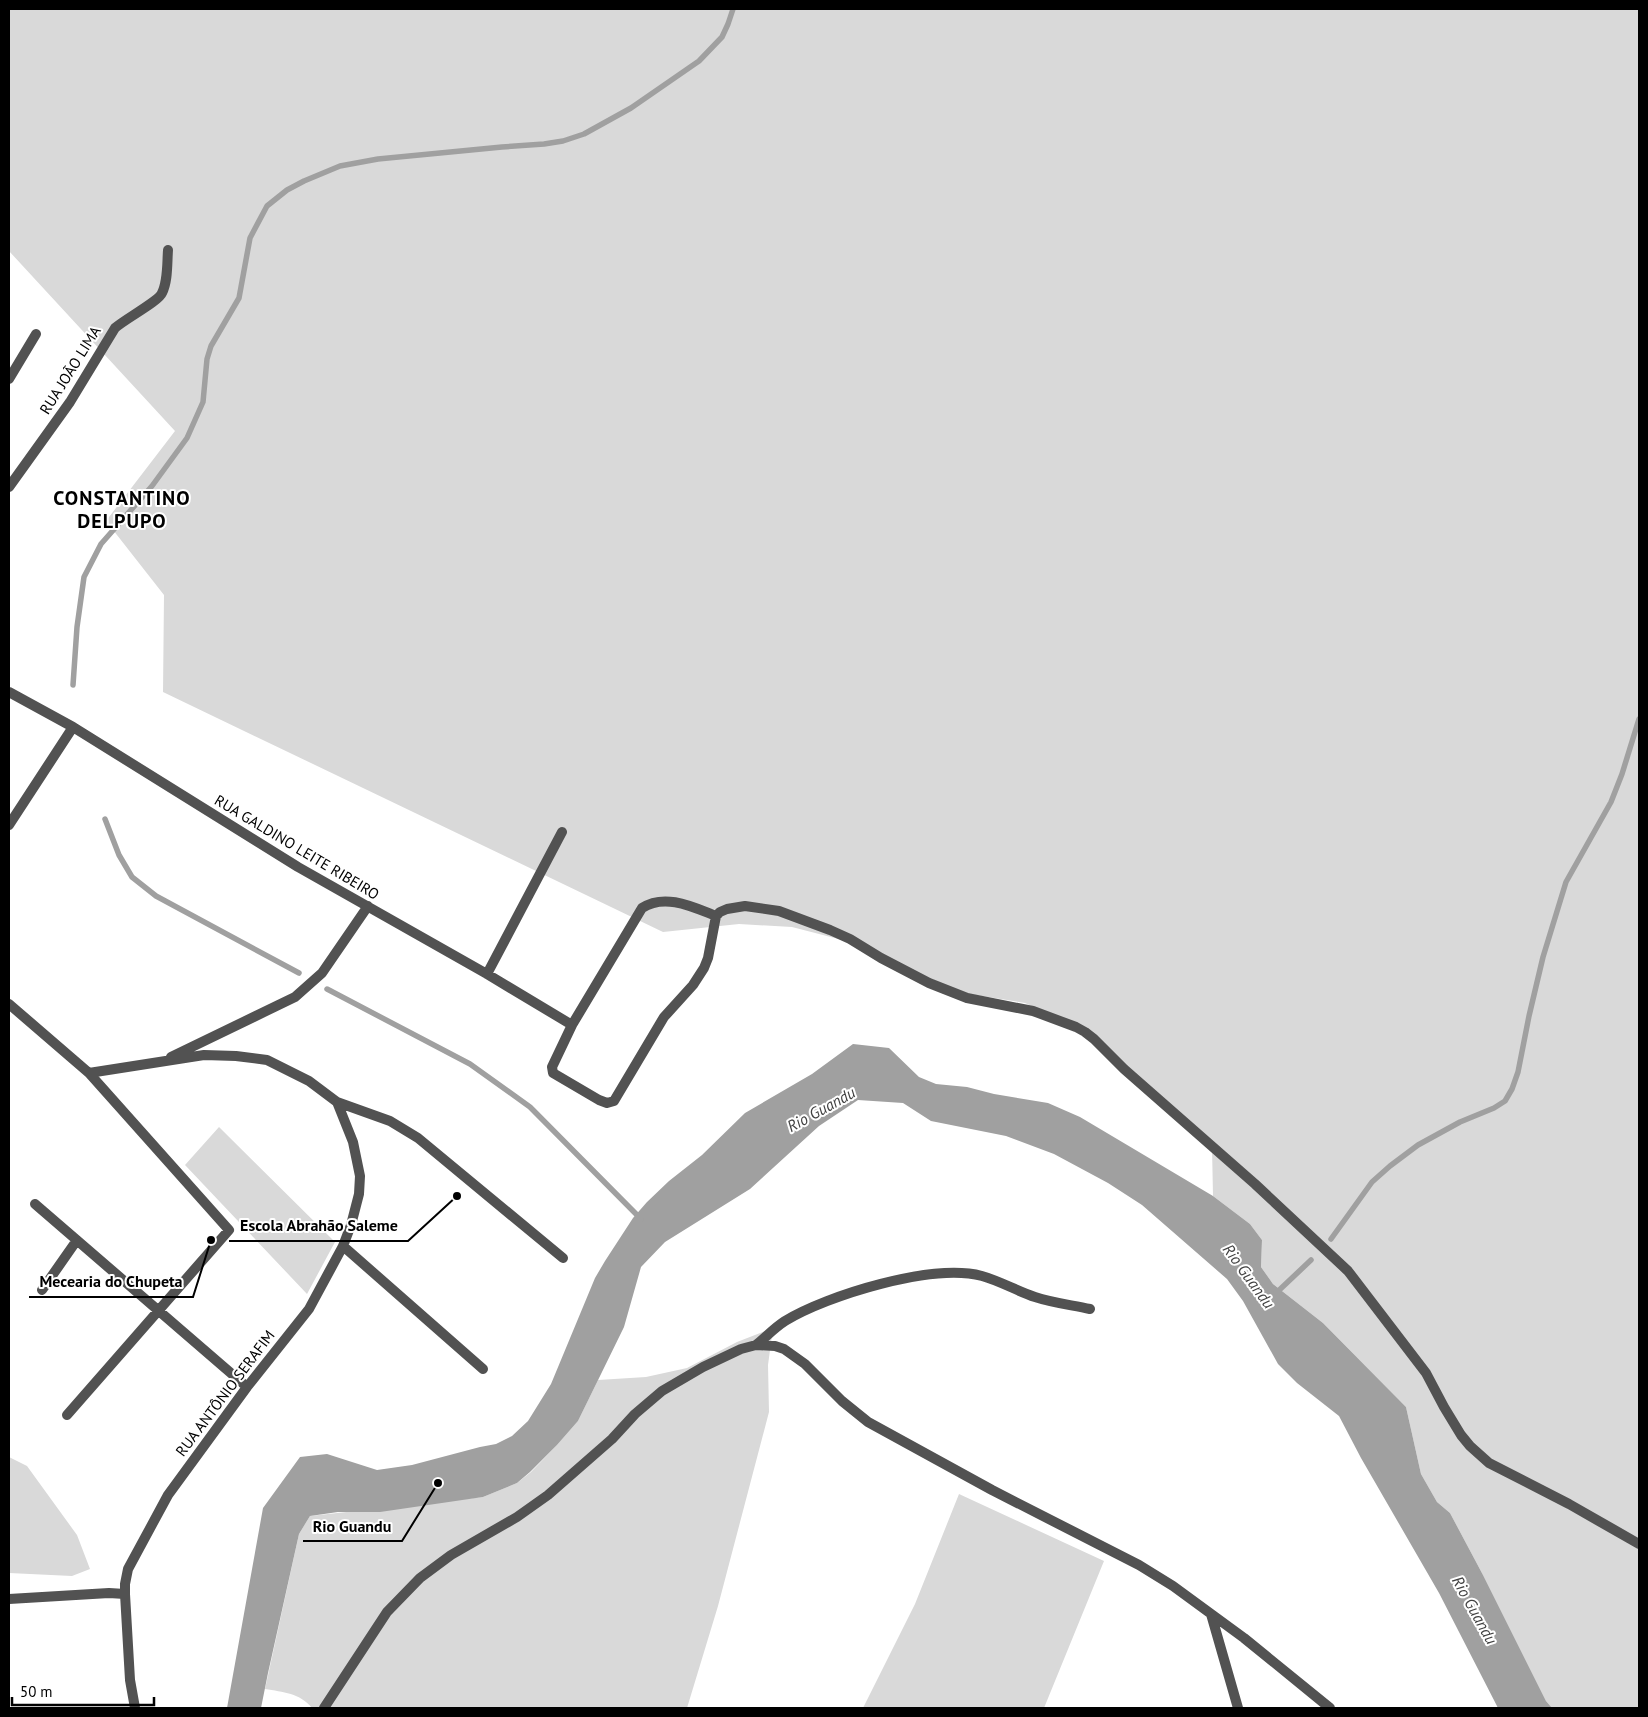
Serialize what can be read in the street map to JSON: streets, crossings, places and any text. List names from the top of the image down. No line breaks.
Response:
{"streets":{"street":["RUA JOÃO LIMA","RUA GALDINO LEITE RIBEIRO","RUA ANTÔNIO SERAFIM"]},"districts":["CONSTANTINO DELPUPO"],"water":["Rio Guandu"],"places":["Escola Abrahão Saleme","Mecearia do Chupeta","Rio Guandu"],"scale_bar":"50 m"}
